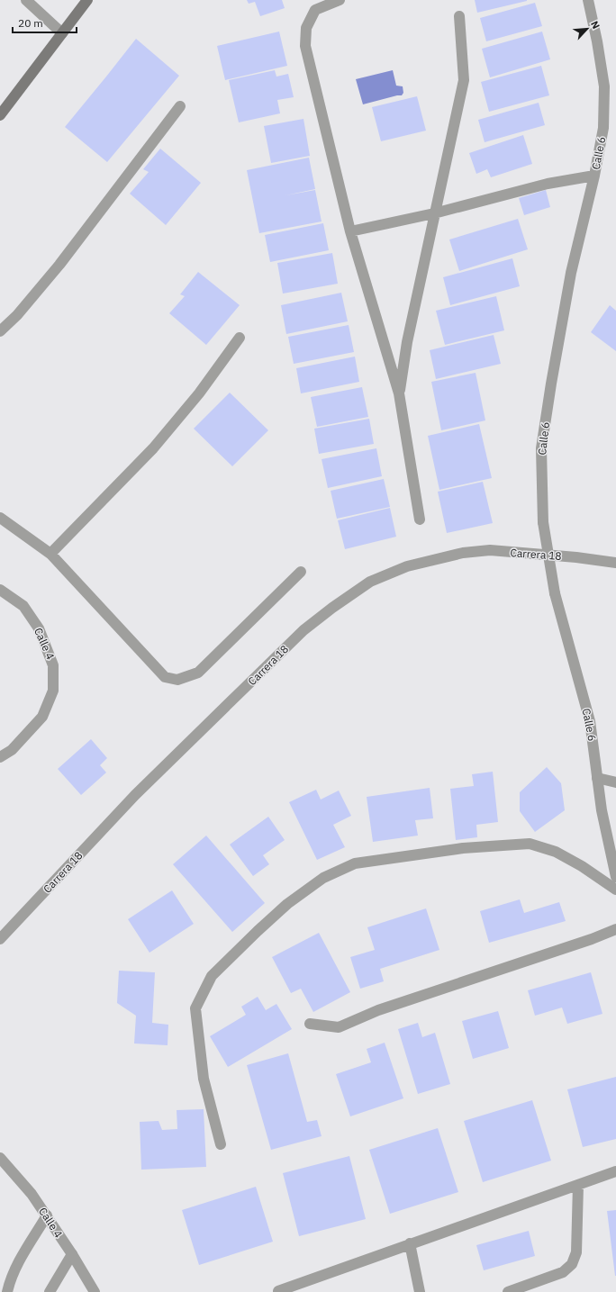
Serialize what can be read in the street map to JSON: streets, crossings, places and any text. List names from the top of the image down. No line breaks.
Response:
{"streets":{"street":["Calle 6","Carrera 18","Calle 4"]},"scale_bar":"20 m","north":"top right"}
